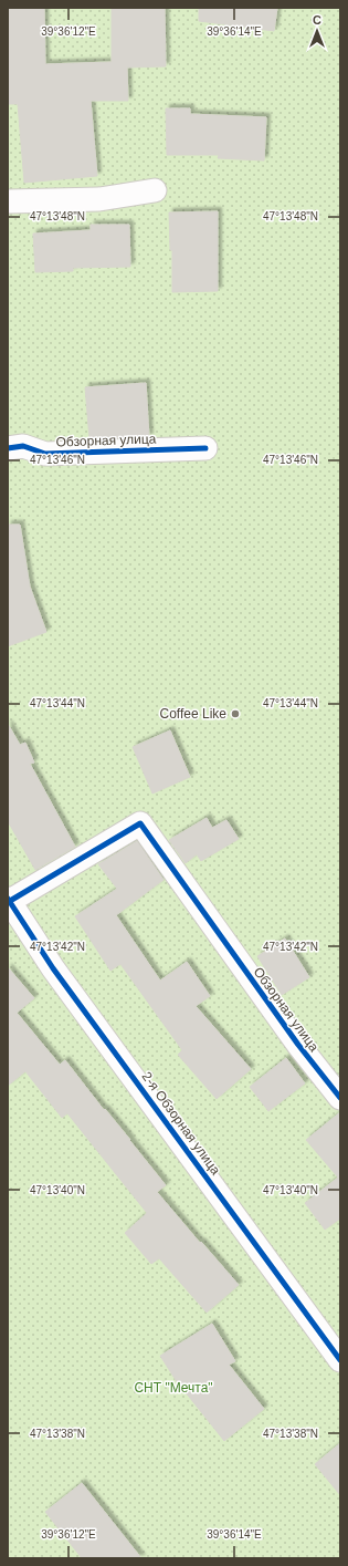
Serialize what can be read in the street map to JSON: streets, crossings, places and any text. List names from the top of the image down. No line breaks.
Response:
{"streets":{"street":["Обзорная улица","2-я Обзорная улица"]},"crossings":[["Обзорная улица","2-я Обзорная улица"]],"parks":["СНТ \"Мечта\""],"places":["Coffee Like"],"north":"top","coordinates":["39°36'12\"E","39°36'14\"E","47°13'48\"N","47°13'46\"N","47°13'44\"N","47°13'42\"N","47°13'40\"N","47°13'38\"N"]}
